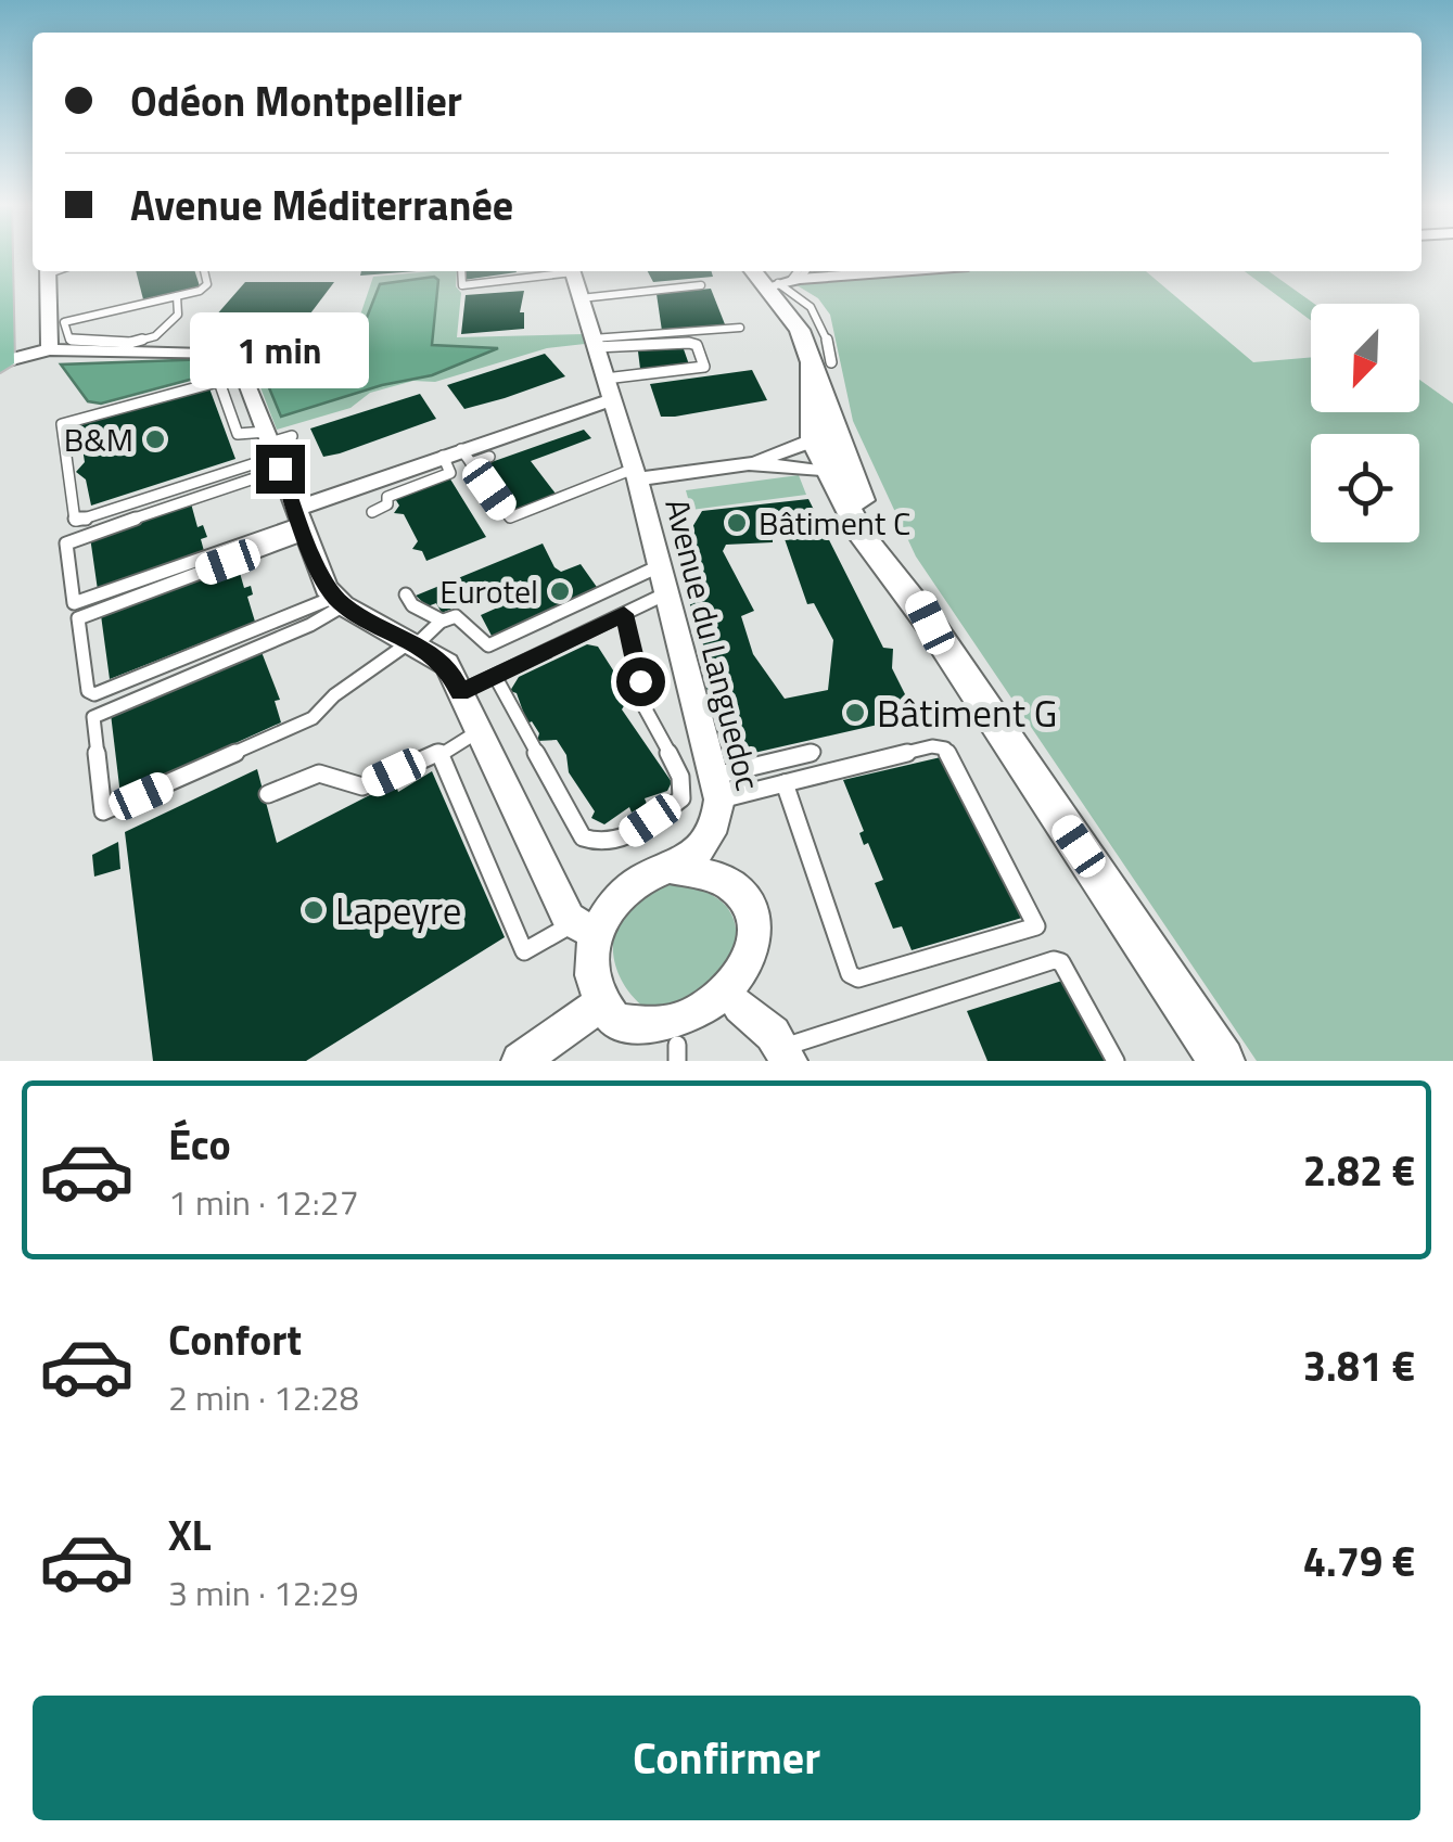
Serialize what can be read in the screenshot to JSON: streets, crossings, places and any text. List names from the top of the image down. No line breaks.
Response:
{"streets":{"street":["Avenue du Languedoc"]},"places":["B&M","Bâtiment C","Eurotel","Bâtiment G","Lapeyre"],"north":"bottom left","page":{"banner":["Odéon Montpellier","Avenue Méditerranée"],"bubble":"1 min","list":[{"name":"Éco","note":"1 min · 12:27","value":"2.82 €"},{"name":"Confort","note":"2 min · 12:28","value":"3.81 €"},{"name":"XL","note":"3 min · 12:29","value":"4.79 €"}],"buttons":"Confirmer"}}
